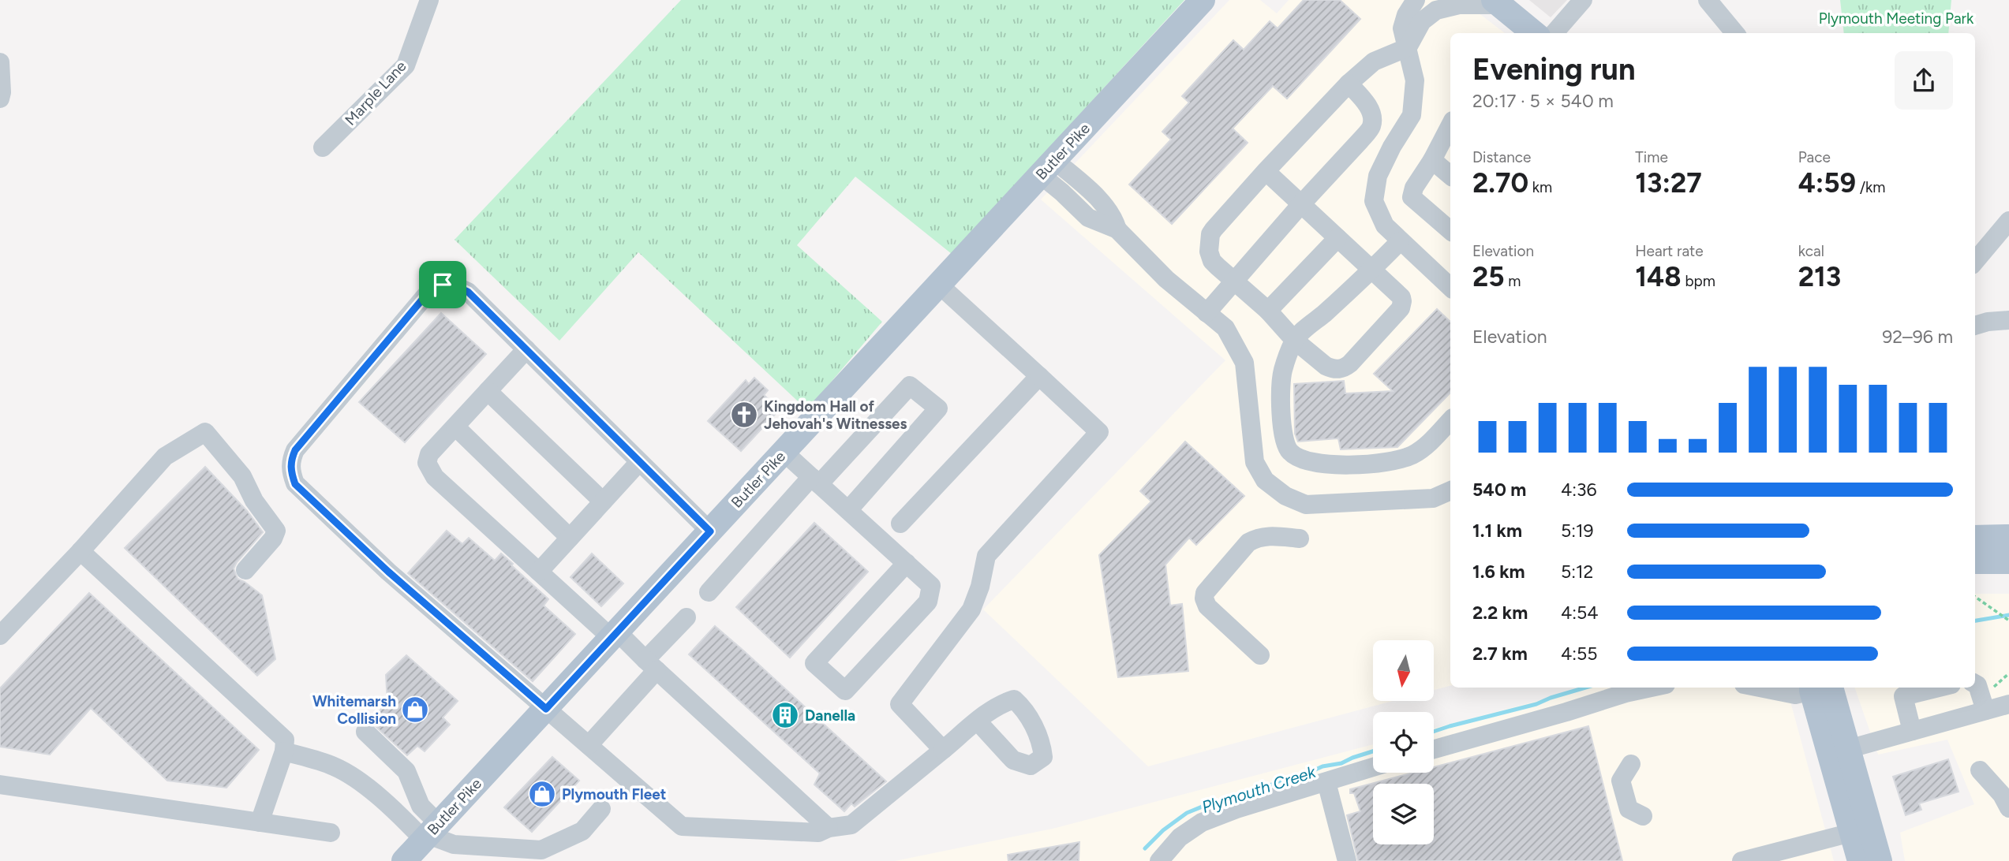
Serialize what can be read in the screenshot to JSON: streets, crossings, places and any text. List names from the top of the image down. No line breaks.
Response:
{"streets":{"main road":["Butler Pike"],"street":["Marple Lane"]},"water":["Plymouth Creek"],"parks":["Plymouth Meeting Park"],"places":{"church":["Kingdom Hall of Jehovah's Witnesses"],"shop":["Whitemarsh Collision","Plymouth Fleet"],"building":["Danella"]},"north":"bottom","page":{"heading":["Evening run","20:17 · 5 × 540 m"],"stats":[["Distance","2.70 km"],["Time","13:27"],["Pace","4:59 /km"],["Elevation","25 m"],["Heart rate","148 bpm"],["kcal","213"]],"chart":["Elevation","92–96 m"],"list":[{"name":"540 m","note":"4:36"},{"name":"1.1 km","note":"5:19"},{"name":"1.6 km","note":"5:12"},{"name":"2.2 km","note":"4:54"},{"name":"2.7 km","note":"4:55"}]}}
